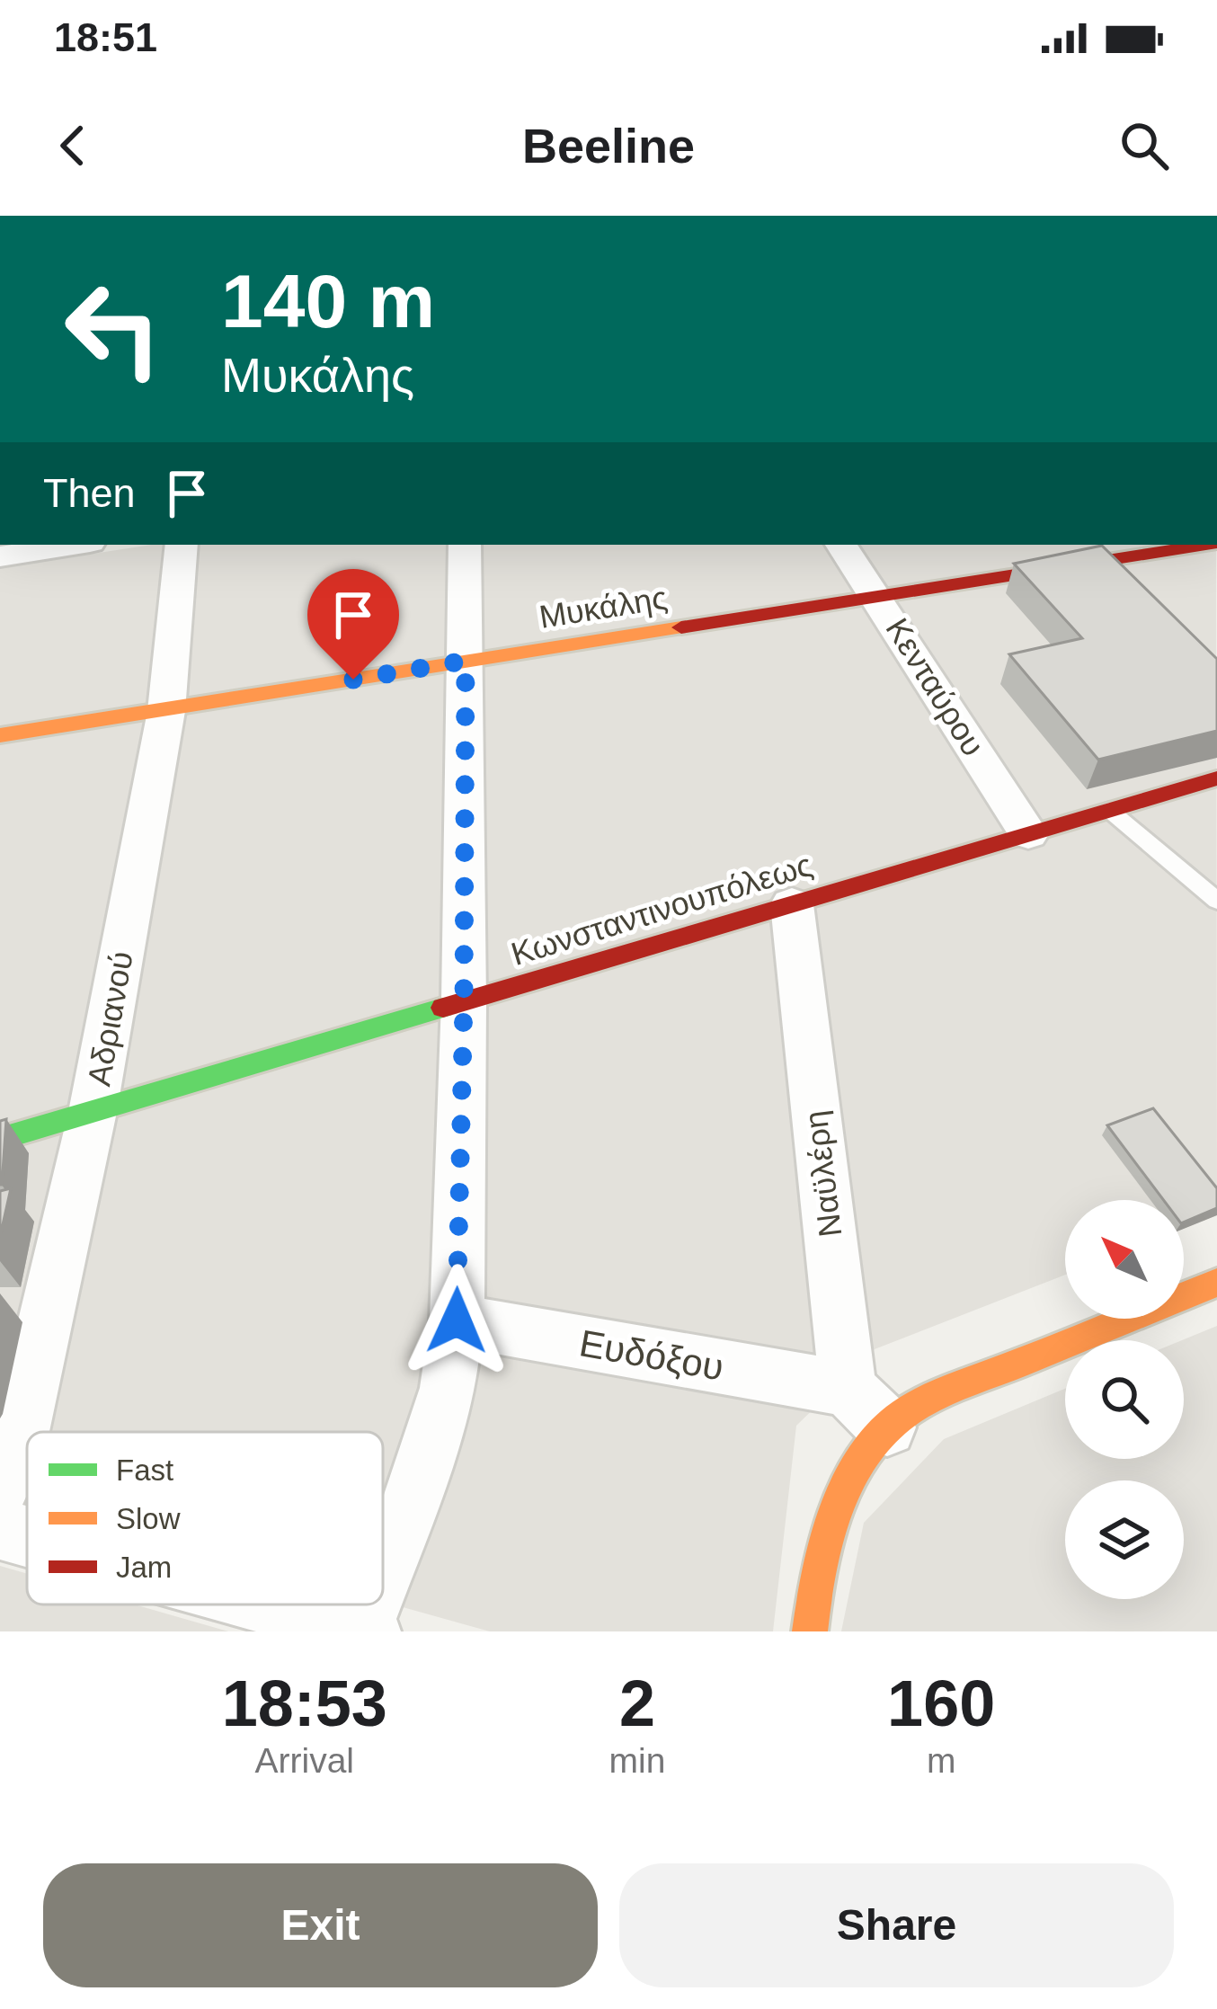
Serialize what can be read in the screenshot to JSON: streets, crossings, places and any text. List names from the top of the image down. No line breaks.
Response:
{"streets":{"street":["Μυκάλης","Κενταύρου","Κωνσταντινουπόλεως","Αδριανού","Ναϋλέρη","Ευδόξου"]},"crossings":[["Μυκάλης","Κενταύρου"],["Μυκάλης","Αδριανού"],["Κενταύρου","Κωνσταντινουπόλεως"],["Κωνσταντινουπόλεως","Αδριανού"],["Κωνσταντινουπόλεως","Ναϋλέρη"],["Ναϋλέρη","Ευδόξου"]],"legend":["Fast","Slow","Jam"],"north":"top left","page":{"status":"18:51","header":"Beeline","turn":["140 m","Μυκάλης"],"then":"Then","eta":["18:53","Arrival","2","min","160","m"],"buttons":["Exit","Share"]}}
